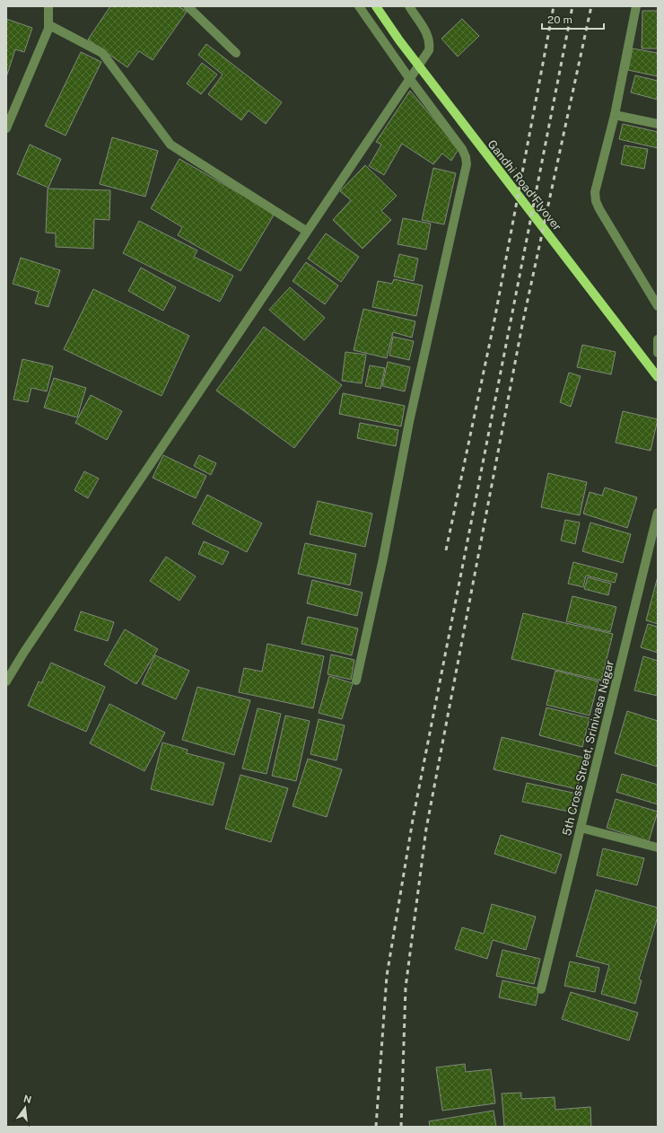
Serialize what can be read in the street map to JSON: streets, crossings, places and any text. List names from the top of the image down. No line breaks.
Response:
{"streets":{"main road":["Gandhi Road Flyover"],"street":["5th Cross Street, Srinivasa Nagar"]},"scale_bar":"20 m","north":"top"}
